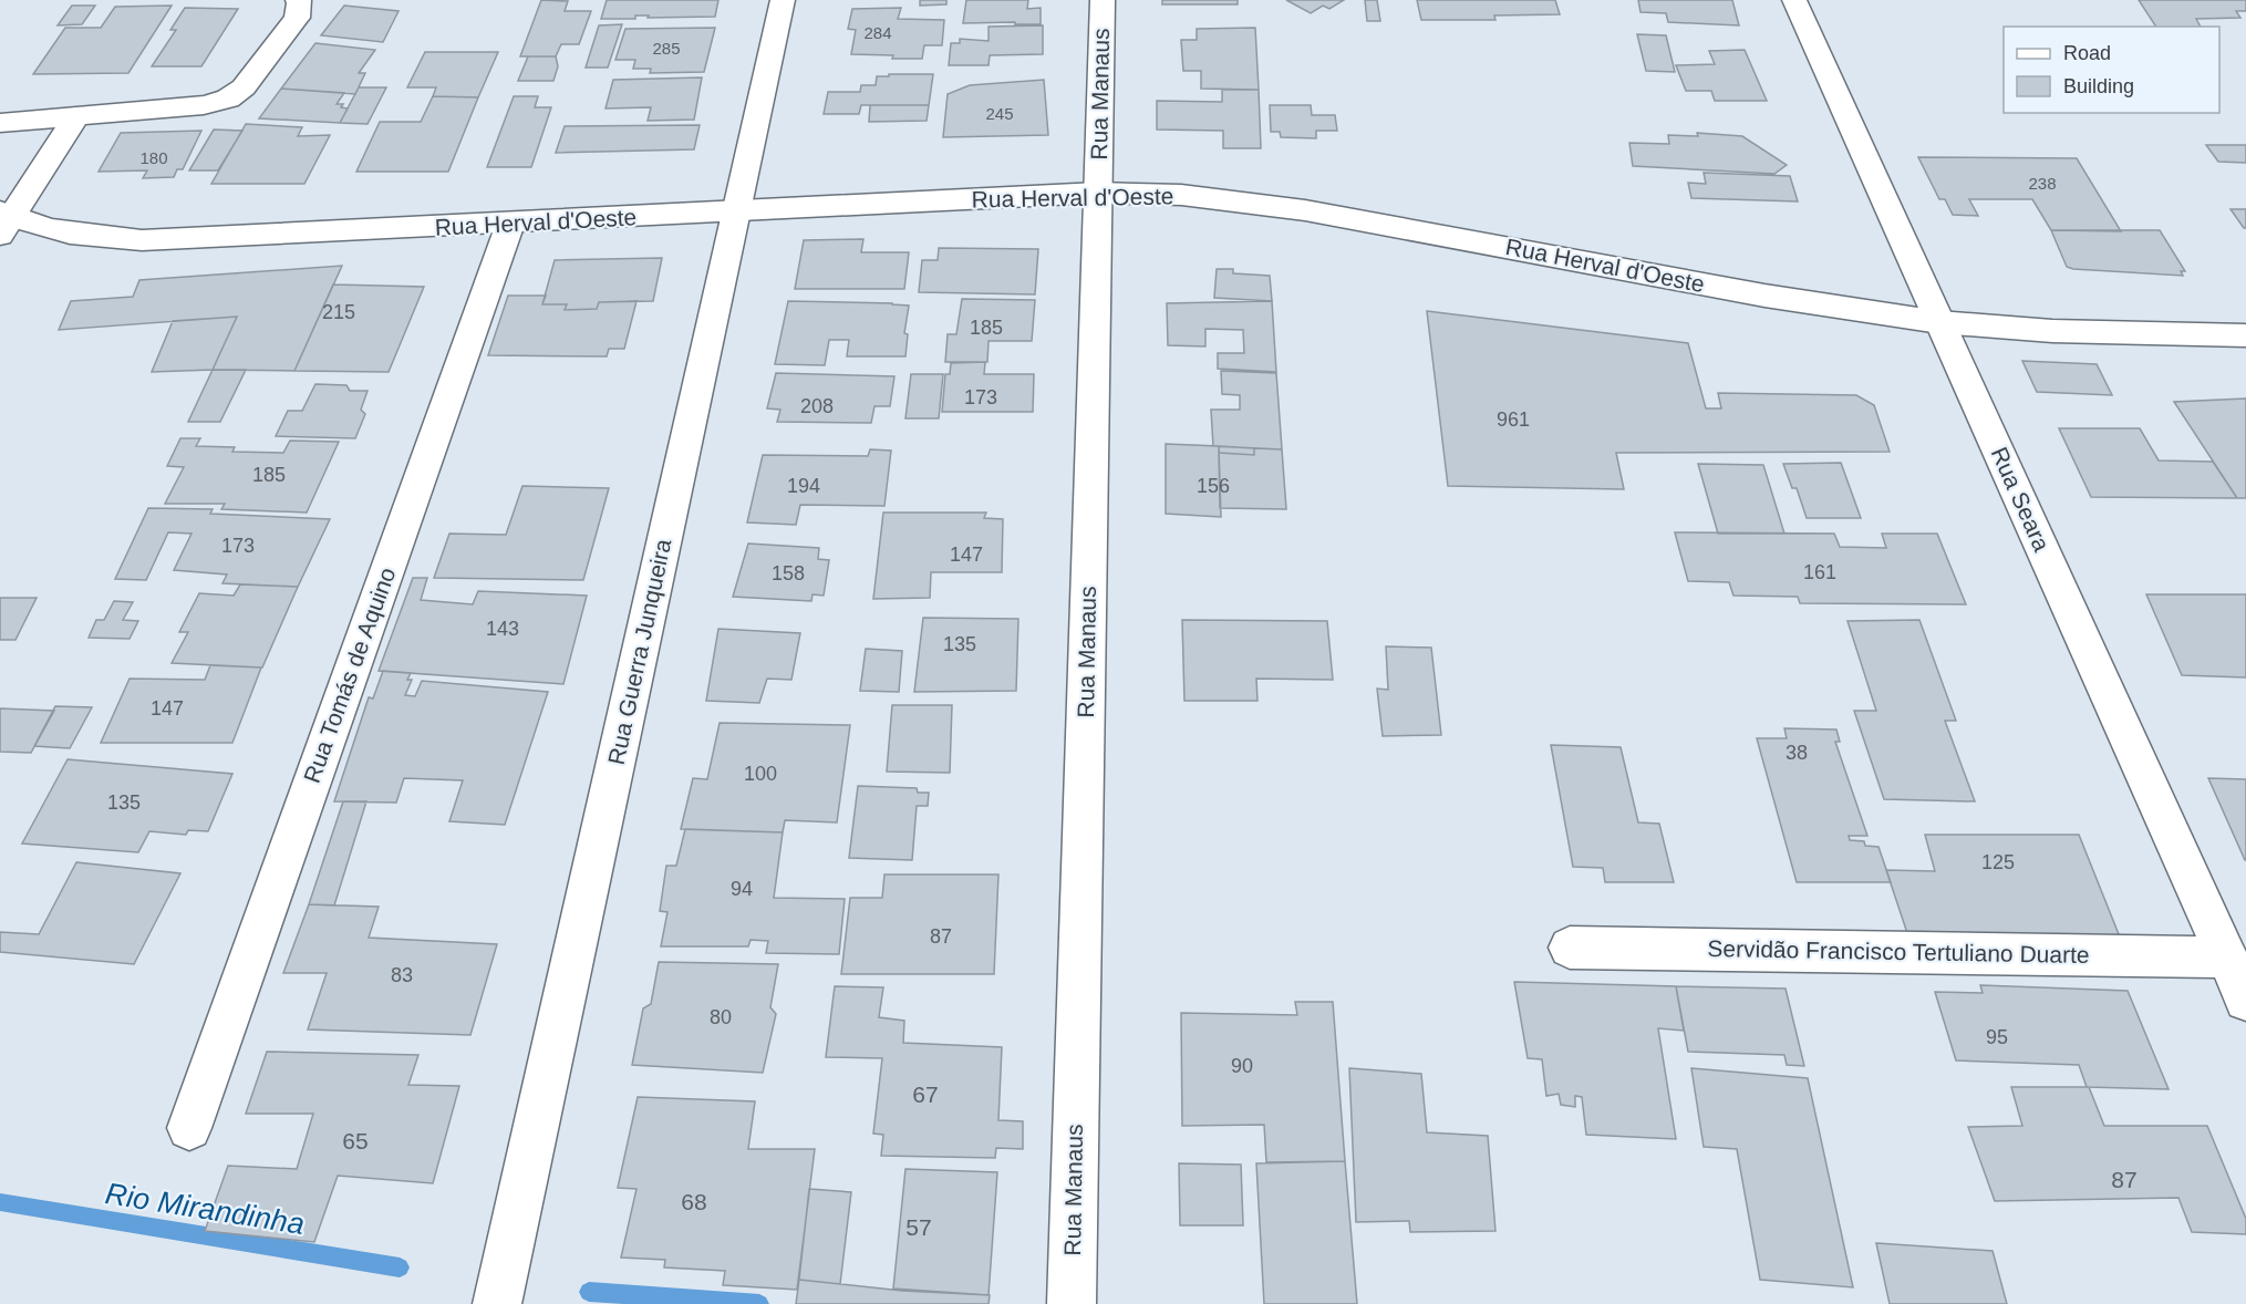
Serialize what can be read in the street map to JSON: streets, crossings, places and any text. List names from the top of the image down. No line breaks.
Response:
{"streets":{"street":["Rua Manaus","Rua Herval d'Oeste","Rua Seara","Rua Guerra Junqueira","Rua Tomás de Aquino","Servidão Francisco Tertuliano Duarte"]},"crossings":[["Rua Manaus","Rua Herval d'Oeste"],["Rua Herval d'Oeste","Rua Seara"],["Rua Herval d'Oeste","Rua Guerra Junqueira"],["Rua Herval d'Oeste","Rua Tomás de Aquino"],["Rua Seara","Servidão Francisco Tertuliano Duarte"]],"water":["Rio Mirandinha"],"house_numbers":["284","285","245","180","238","215","185","173","208","961","185","194","156","173","147","161","158","143","135","147","38","100","135","125","94","87","83","80","95","90","67","65","87","68","57"],"legend":["Road","Building"]}
